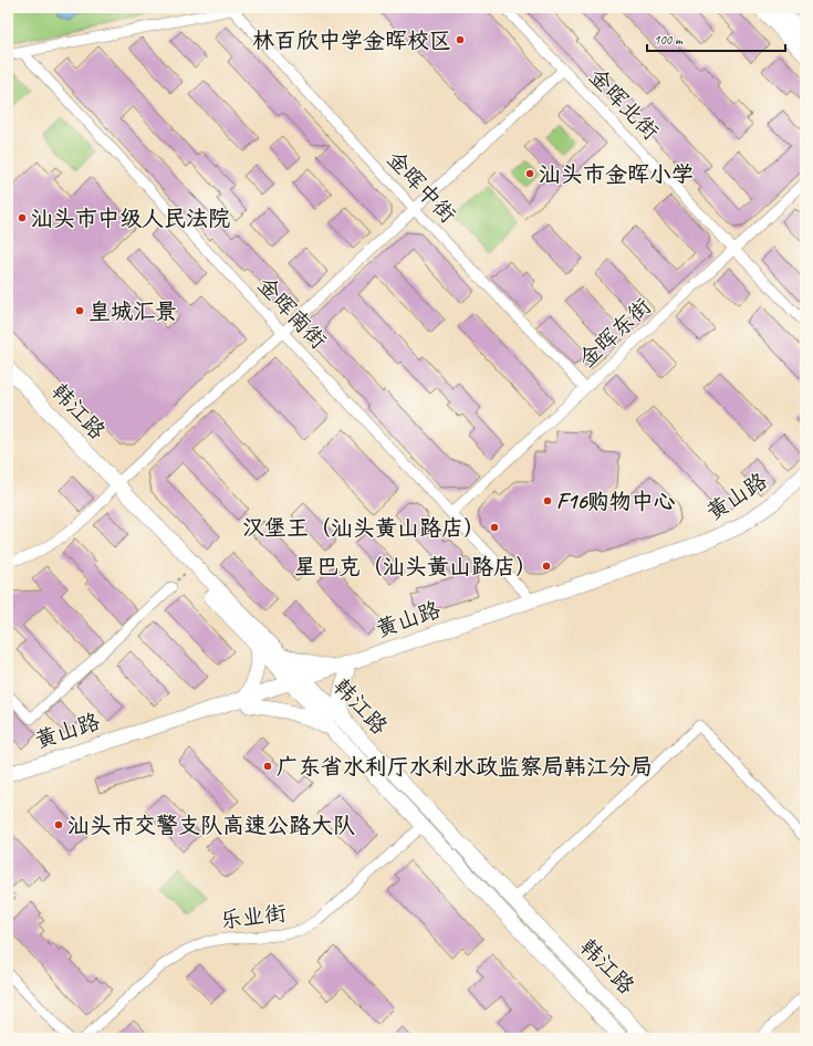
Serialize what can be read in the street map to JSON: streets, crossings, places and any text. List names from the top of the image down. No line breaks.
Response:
{"streets":{"street":["金晖北街","金晖中街","金晖南街","金晖东街","韩江路","黄山路","乐业街"]},"crossings":[["金晖北街","金晖东街"],["金晖中街","金晖东街"],["金晖南街","金晖东街"],["金晖南街","黄山路"],["韩江路","黄山路"],["韩江路","乐业街"]],"places":["林百欣中学金晖校区","汕头市金晖小学","汕头市中级人民法院","皇城汇景","F16购物中心","汉堡王（汕头黄山路店）","星巴克（汕头黄山路店）","广东省水利厅水利水政监察局韩江分局","汕头市交警支队高速公路大队"],"scale_bar":"100 m"}
